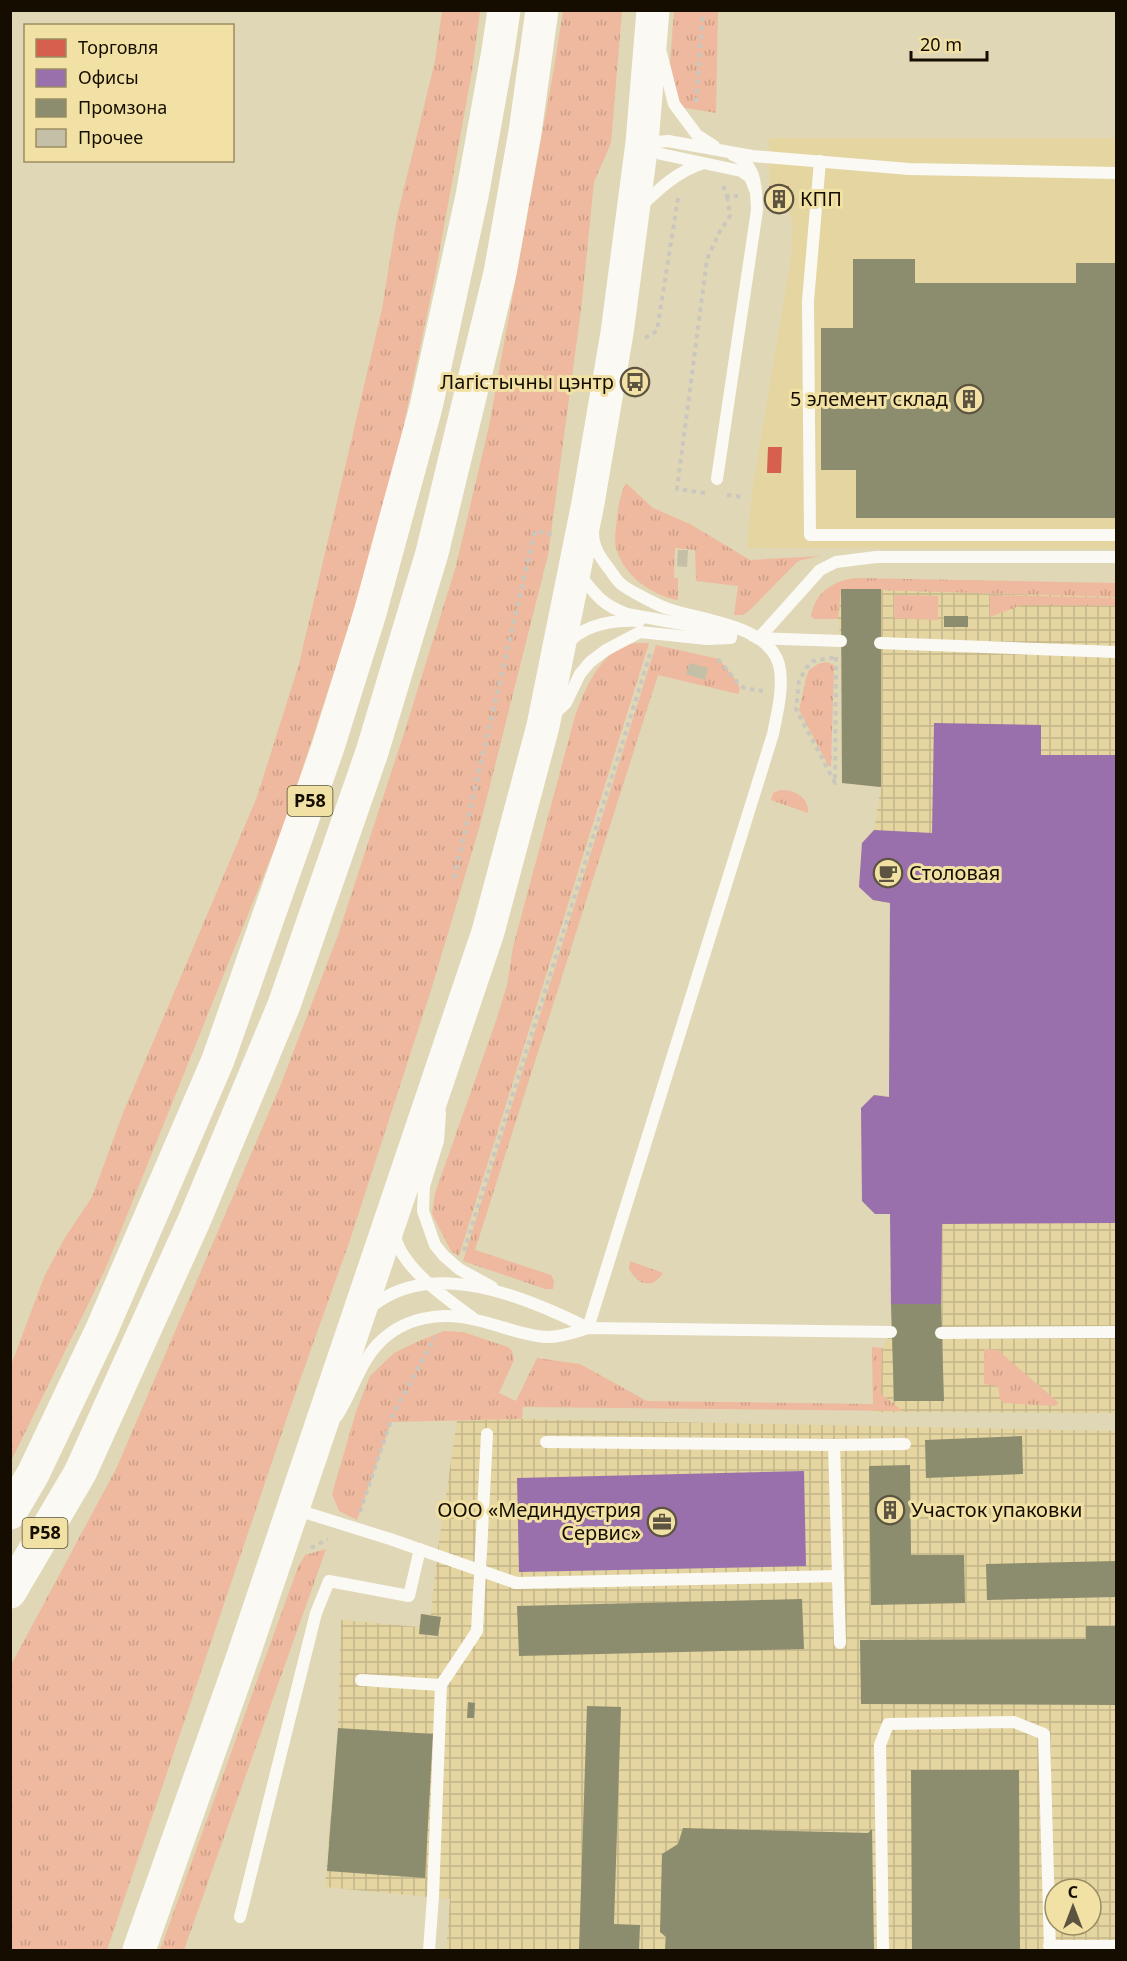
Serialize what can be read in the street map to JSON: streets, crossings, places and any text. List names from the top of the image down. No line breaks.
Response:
{"streets":{"main road":["Р58"]},"places":{"building":["КПП","5 элемент склад","Участок упаковки"],"bus stop":["Лагістычны цэнтр"],"cafe":["Столовая"],"office":["ООО «Мединдустрия Сервис»"]},"legend":["Торговля","Офисы","Промзона","Прочее"],"scale_bar":"20 m","north":"top"}
